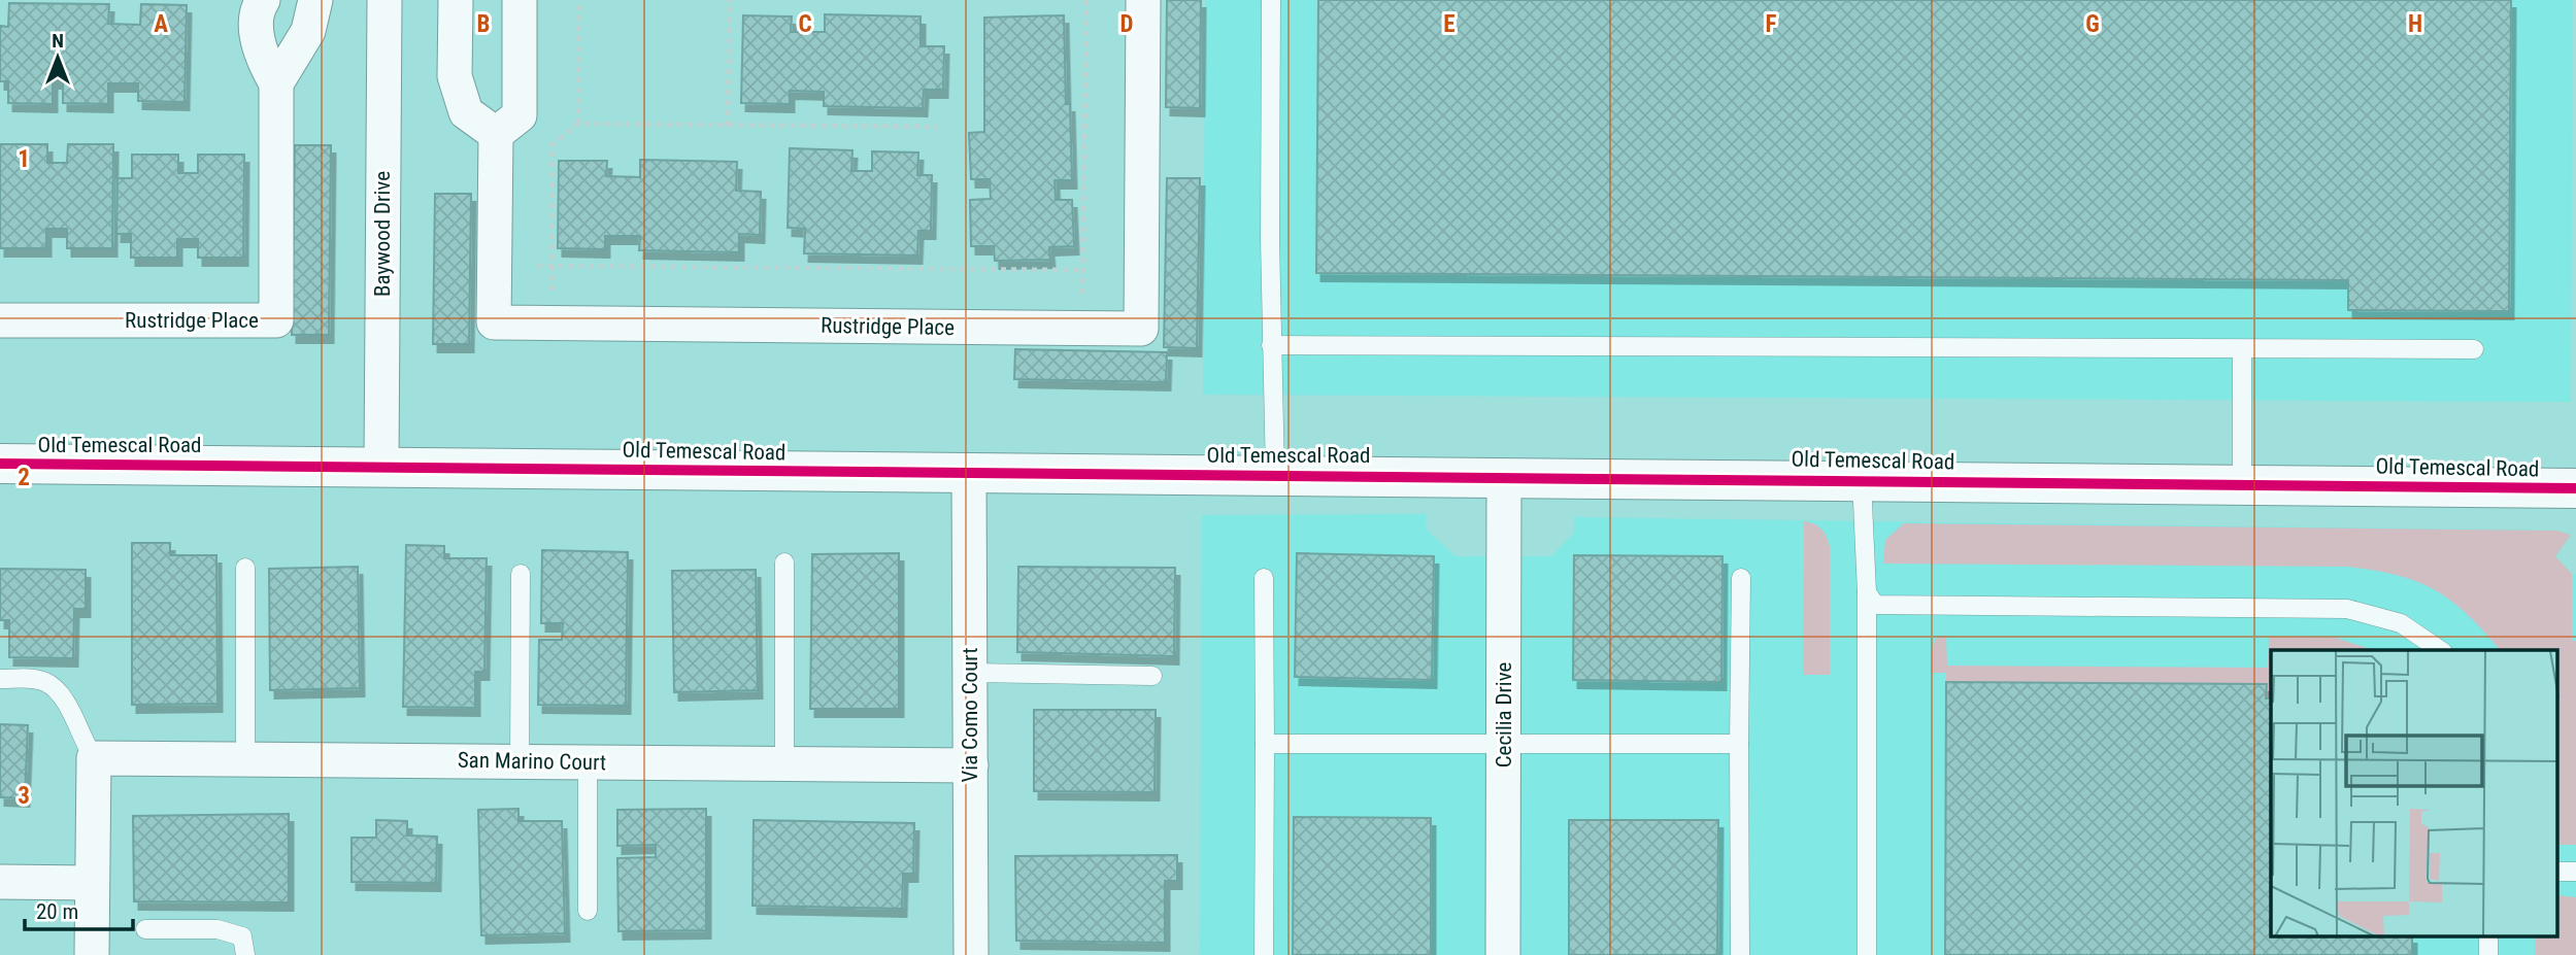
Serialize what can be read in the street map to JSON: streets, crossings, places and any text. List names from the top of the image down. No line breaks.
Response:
{"streets":{"street":["Baywood Drive","Rustridge Place","Old Temescal Road","Via Como Court","Cecilia Drive","San Marino Court"]},"crossings":[["Baywood Drive","Old Temescal Road"],["Old Temescal Road","Via Como Court"],["Old Temescal Road","Cecilia Drive"],["Via Como Court","San Marino Court"]],"scale_bar":"20 m","north":"top","grid":{"columns":["A","B","C","D","E","F","G","H"],"rows":["1","2","3"]}}
